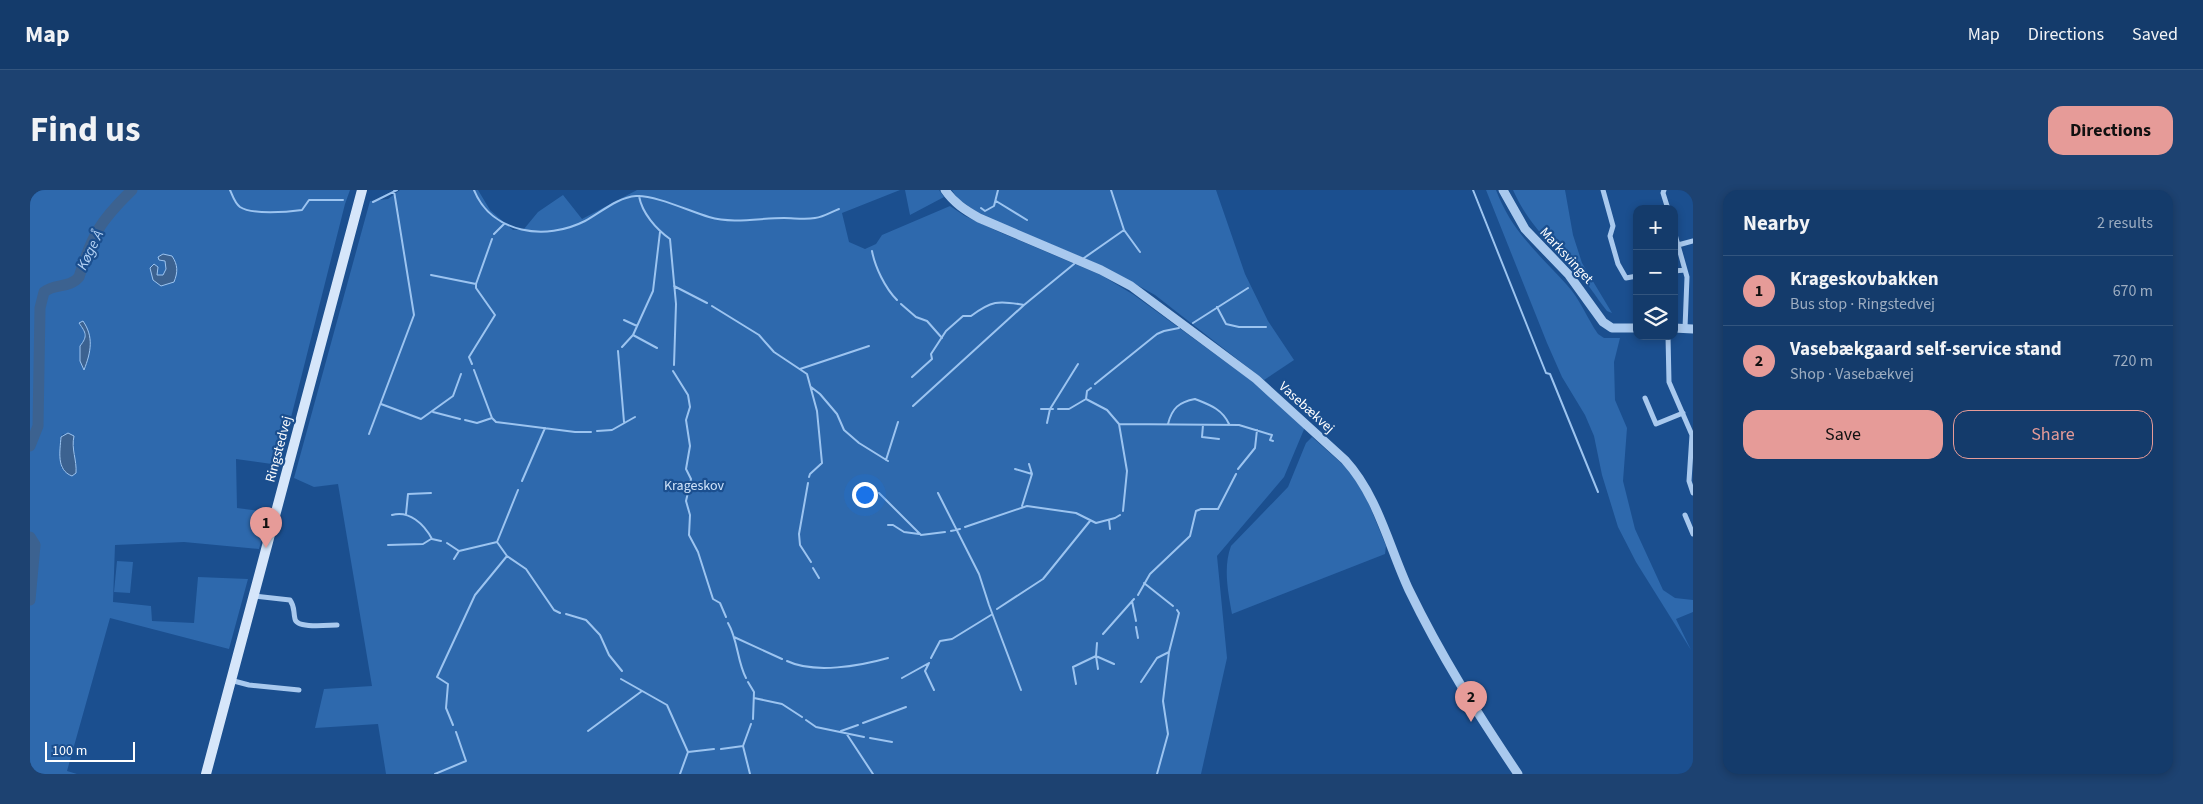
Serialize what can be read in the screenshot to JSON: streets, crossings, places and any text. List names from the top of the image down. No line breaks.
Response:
{"streets":{"main road":["Ringstedvej"],"street":["Marksvinget","Vasebækvej"]},"water":["Køge Å"],"parks":["Krageskov"],"scale_bar":"100 m","page":{"header":"Map","nav":["Map","Directions","Saved"],"title":"Find us","buttons":["Directions",["Save","Share"]],"heading":["Nearby","2 results"],"map_buttons":["+","−"],"list":[{"mark":"1","name":"Krageskovbakken","note":"Bus stop · Ringstedvej","value":"670 m"},{"mark":"2","name":"Vasebækgaard self-service stand","note":"Shop · Vasebækvej","value":"720 m"}],"pins":["1","2"],"scale":"100 m"}}
